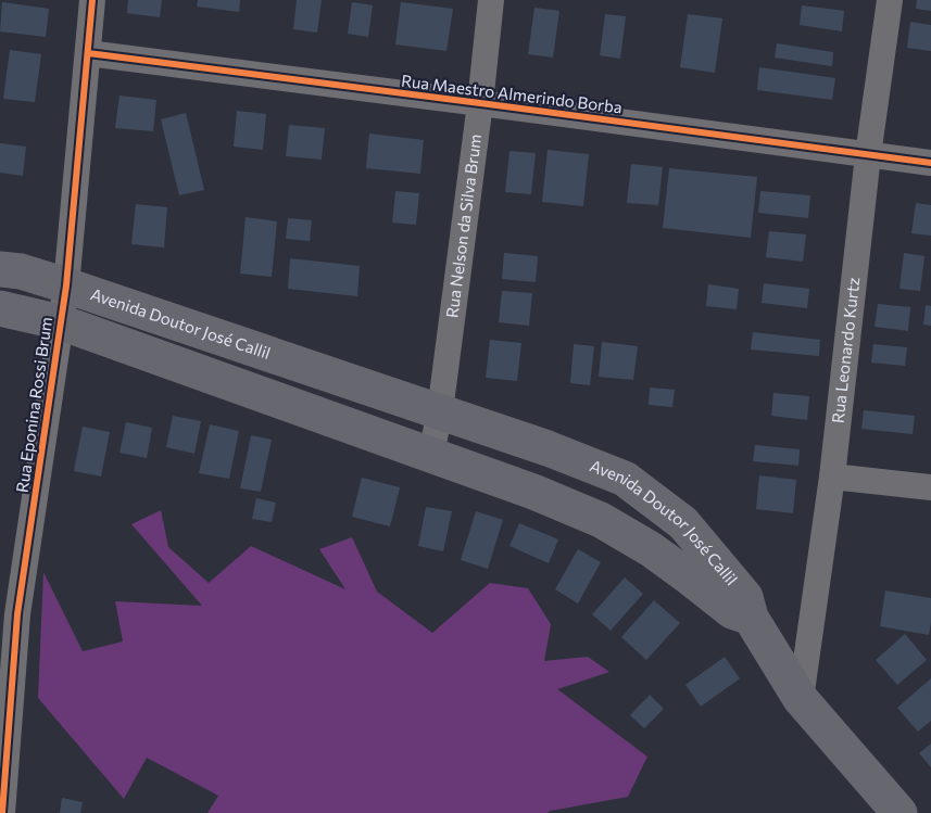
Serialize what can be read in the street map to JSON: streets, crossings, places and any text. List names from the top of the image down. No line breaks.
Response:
{"streets":{"main road":["Avenida Doutor José Callil"],"street":["Rua Maestro Almerindo Borba","Rua Nelson da Silva Brum","Rua Leonardo Kurtz","Rua Eponina Rossi Brum"]},"crossings":[["Rua Maestro Almerindo Borba","Rua Nelson da Silva Brum"],["Rua Maestro Almerindo Borba","Rua Leonardo Kurtz"],["Rua Maestro Almerindo Borba","Rua Eponina Rossi Brum"],["Rua Nelson da Silva Brum","Avenida Doutor José Callil"],["Avenida Doutor José Callil","Rua Eponina Rossi Brum"]]}
